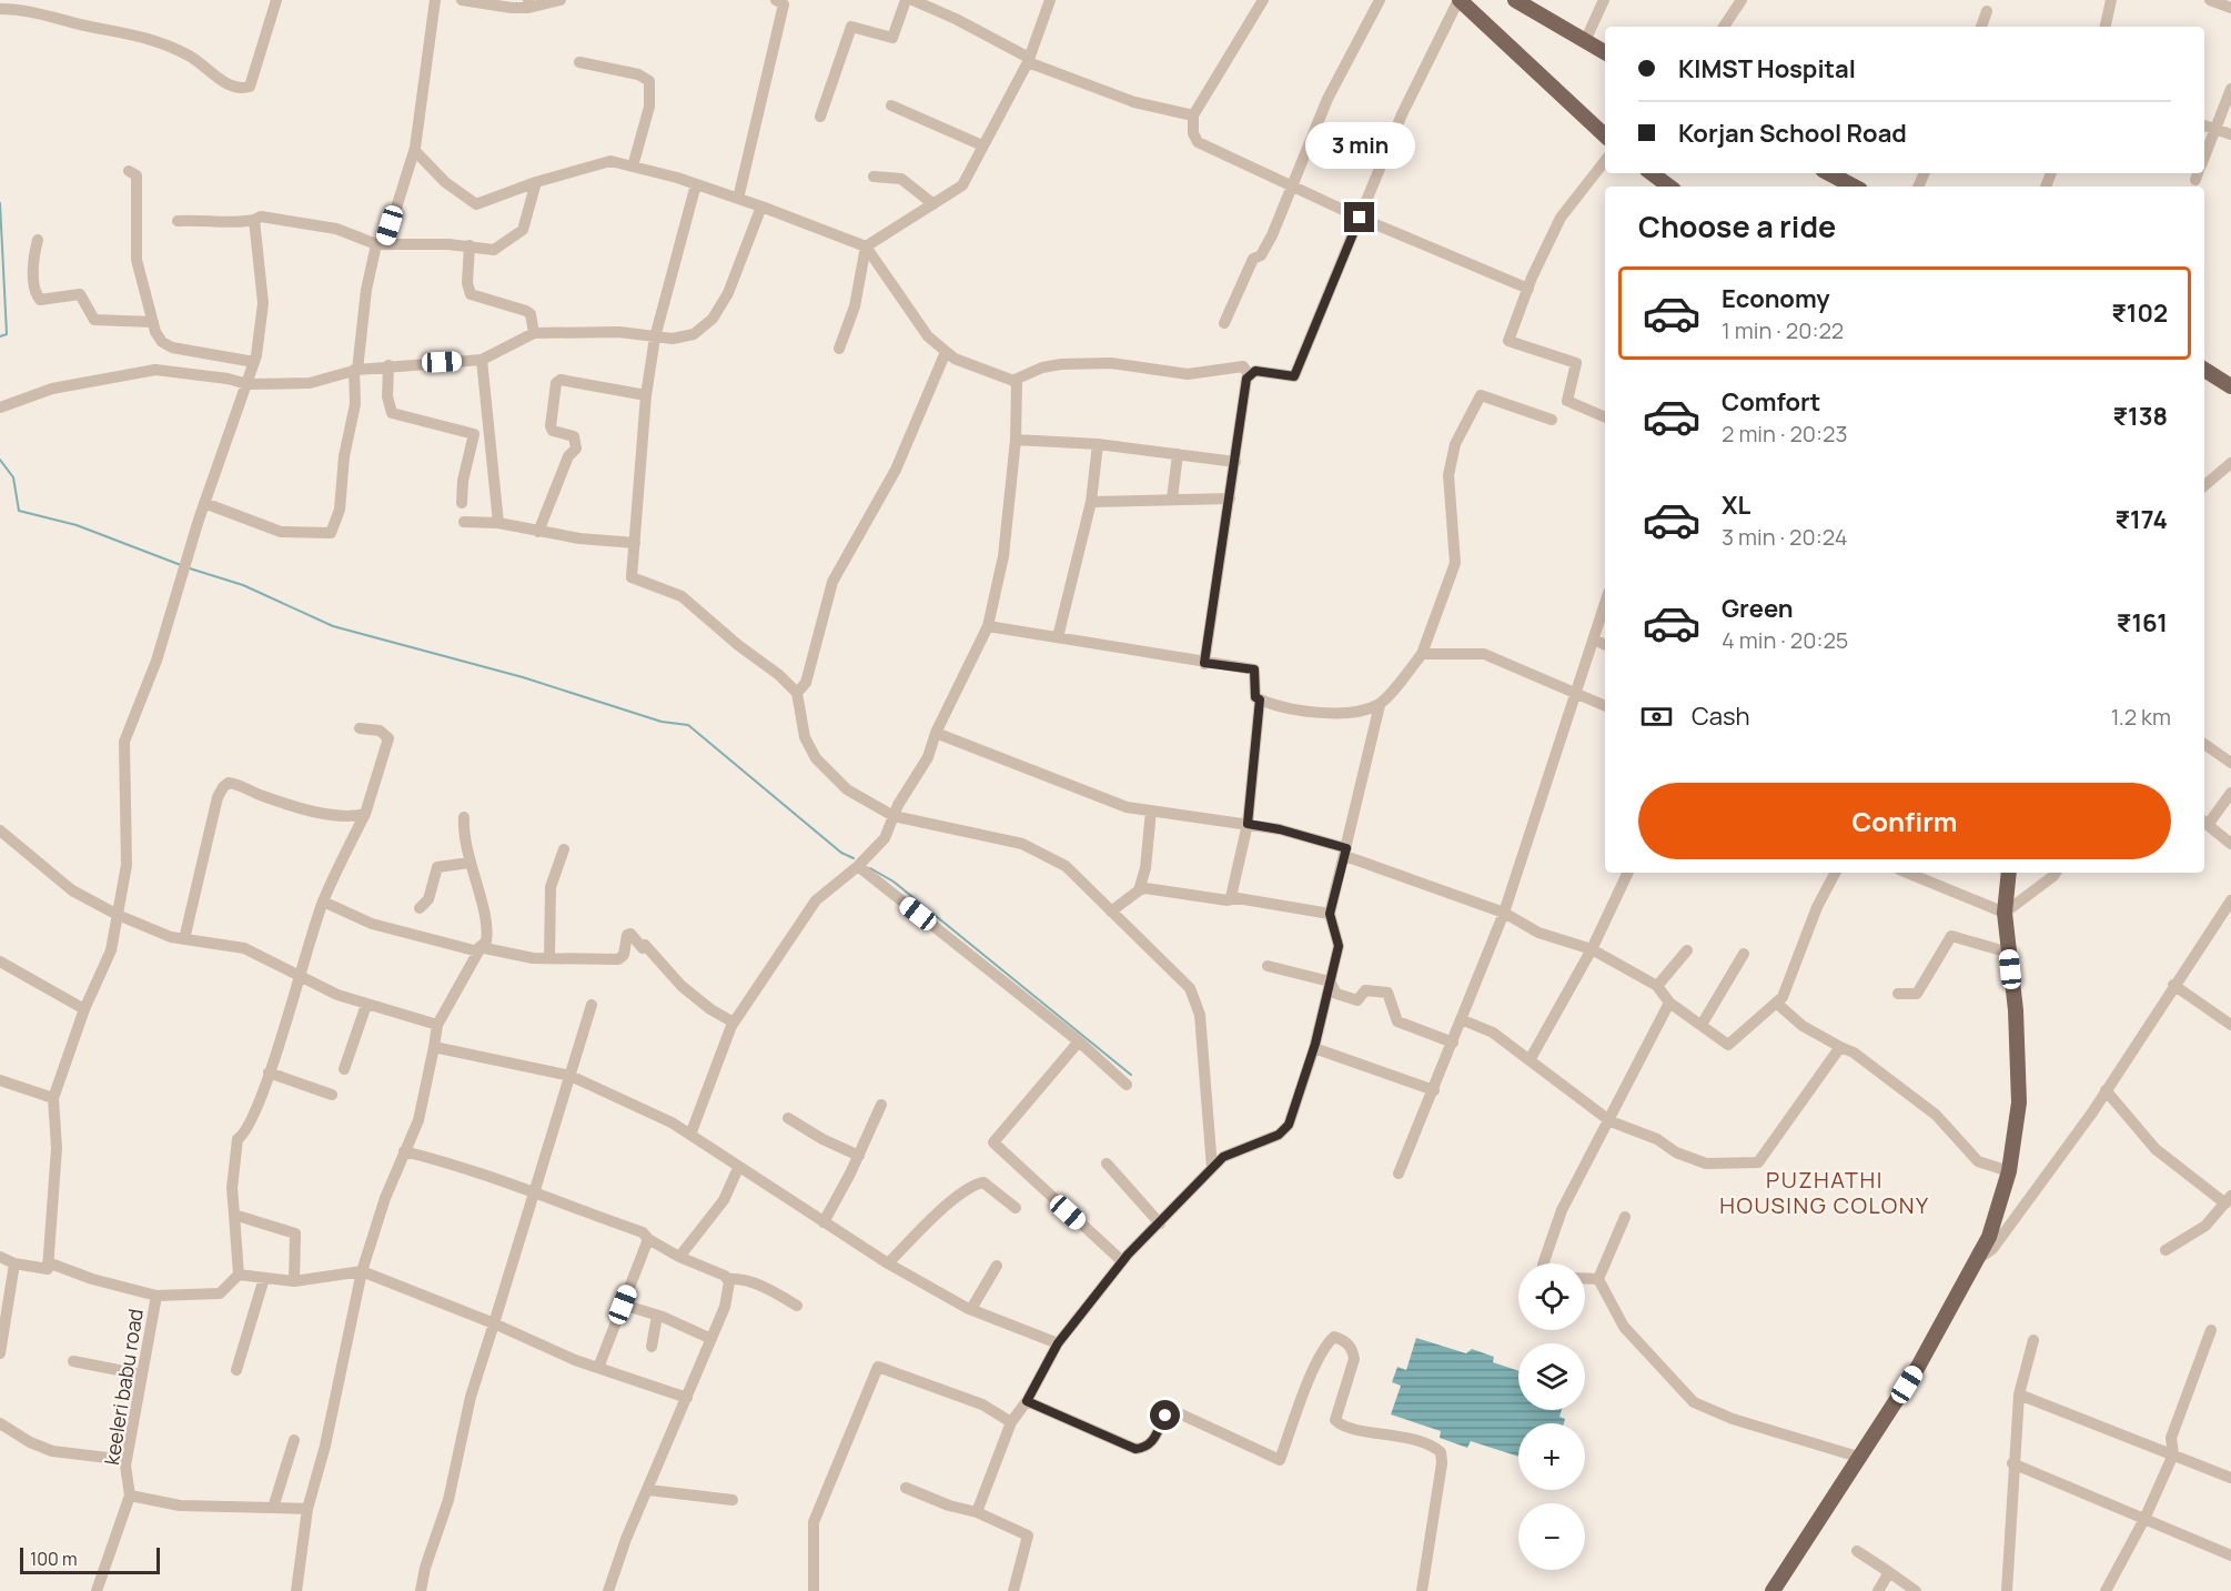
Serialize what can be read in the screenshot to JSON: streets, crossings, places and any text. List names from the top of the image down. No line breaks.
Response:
{"streets":{"street":["keeleri babu road"]},"districts":["PUZHATHI HOUSING COLONY"],"scale_bar":"100 m","page":{"banner":["KIMST Hospital","Korjan School Road"],"bubble":"3 min","heading":"Choose a ride","list":[{"name":"Economy","note":"1 min · 20:22","value":"₹102"},{"name":"Comfort","note":"2 min · 20:23","value":"₹138"},{"name":"XL","note":"3 min · 20:24","value":"₹174"},{"name":"Green","note":"4 min · 20:25","value":"₹161"}],"pay":["Cash","1.2 km"],"buttons":"Confirm","map_buttons":["+","−"],"scale":"100 m"}}
